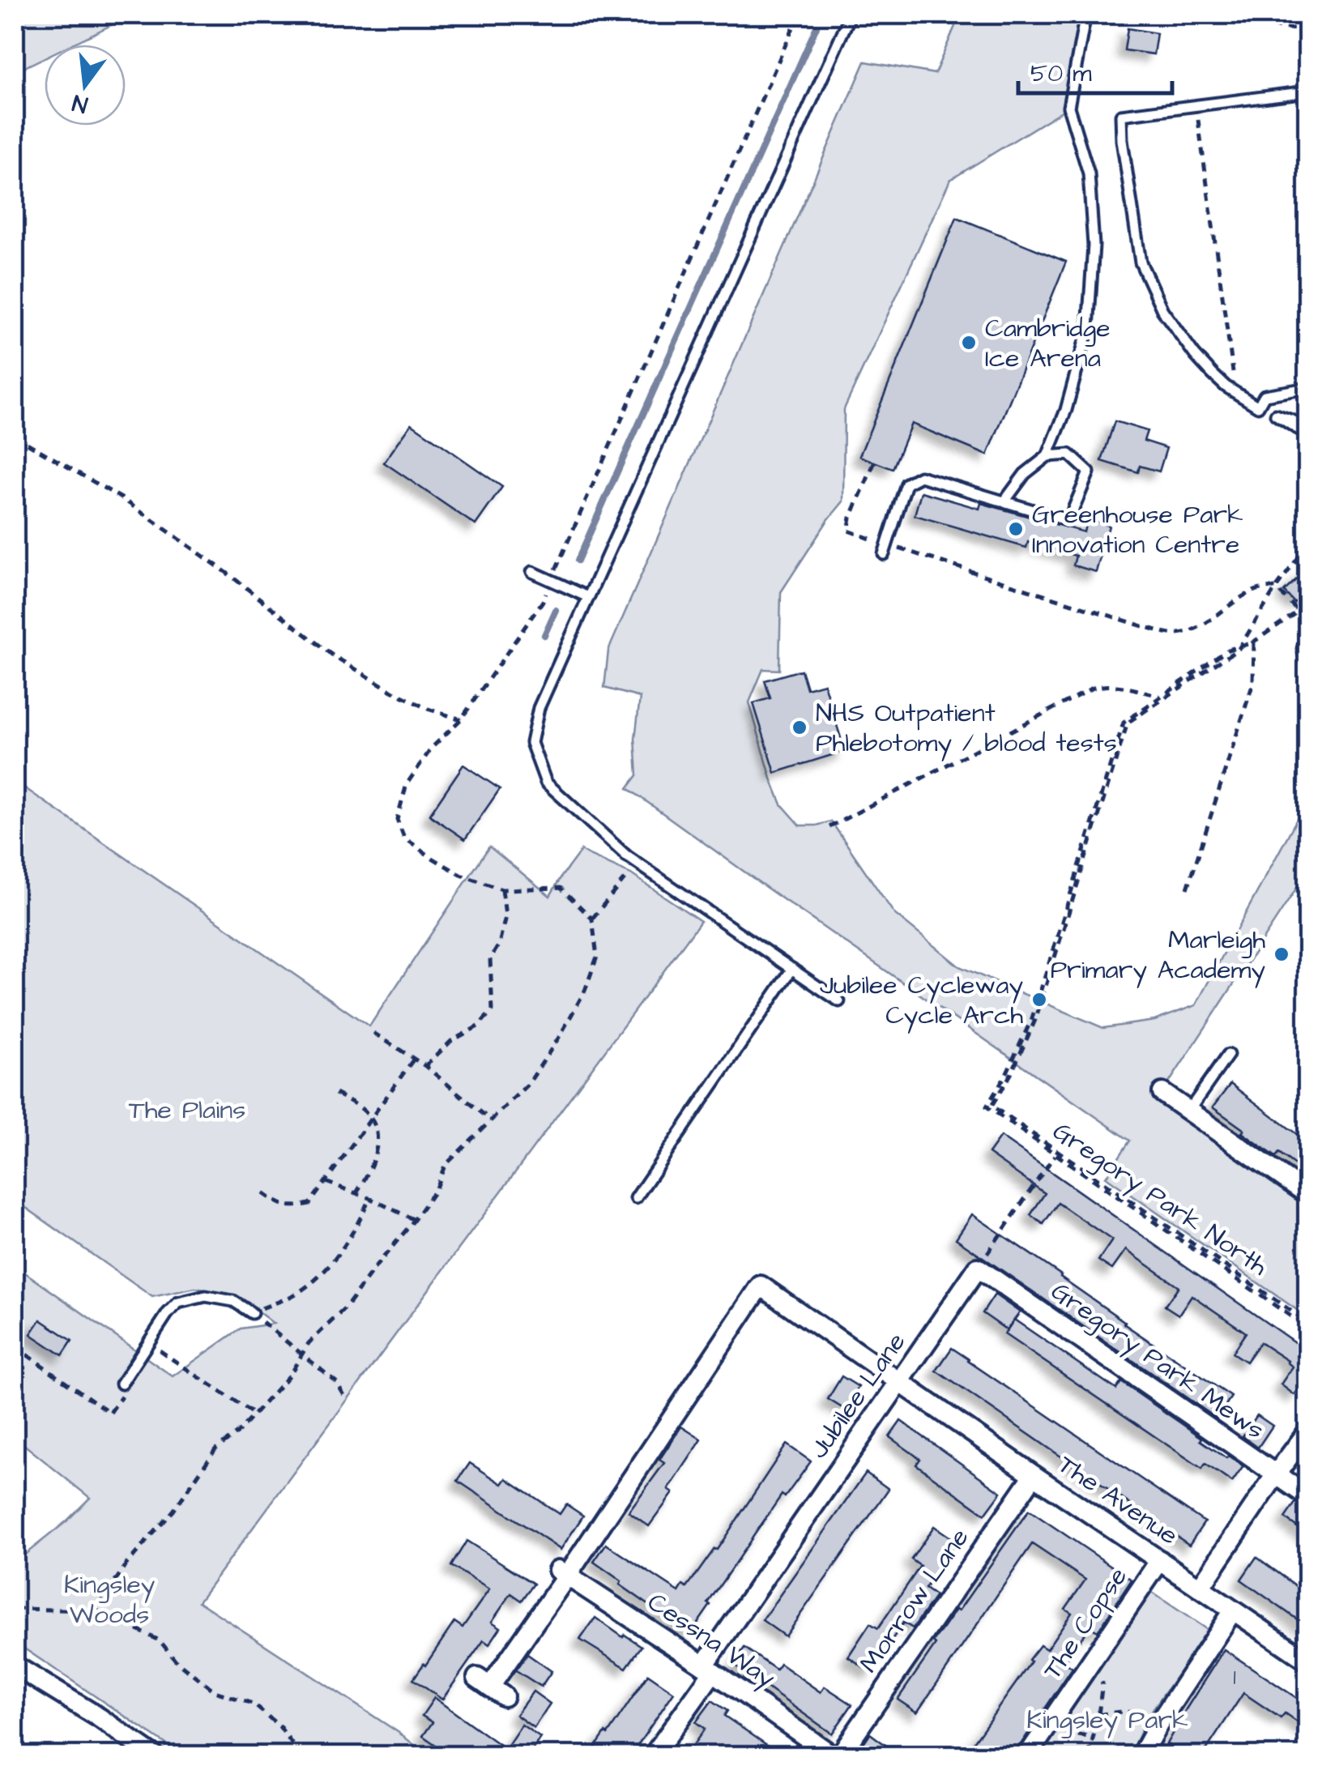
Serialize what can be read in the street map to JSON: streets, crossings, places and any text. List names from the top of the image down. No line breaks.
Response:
{"streets":{"street":["Gregory Park Mews","Jubilee Lane","The Avenue","Morrow Lane","The Copse","Cessna Way"],"path":["Gregory Park North"]},"crossings":[["Gregory Park Mews","Jubilee Lane"],["Jubilee Lane","The Avenue"],["Jubilee Lane","Cessna Way"],["The Avenue","Morrow Lane"],["The Avenue","The Copse"],["The Avenue","Cessna Way"],["Morrow Lane","Cessna Way"]],"parks":["The Plains","Kingsley Woods","Kingsley Park"],"places":["Cambridge Ice Arena","Greenhouse Park Innovation Centre","NHS Outpatient Phlebotomy / blood tests","Marleigh Primary Academy","Jubilee Cycleway Cycle Arch"],"house_numbers":["1"],"scale_bar":"50 m","north":"bottom"}
